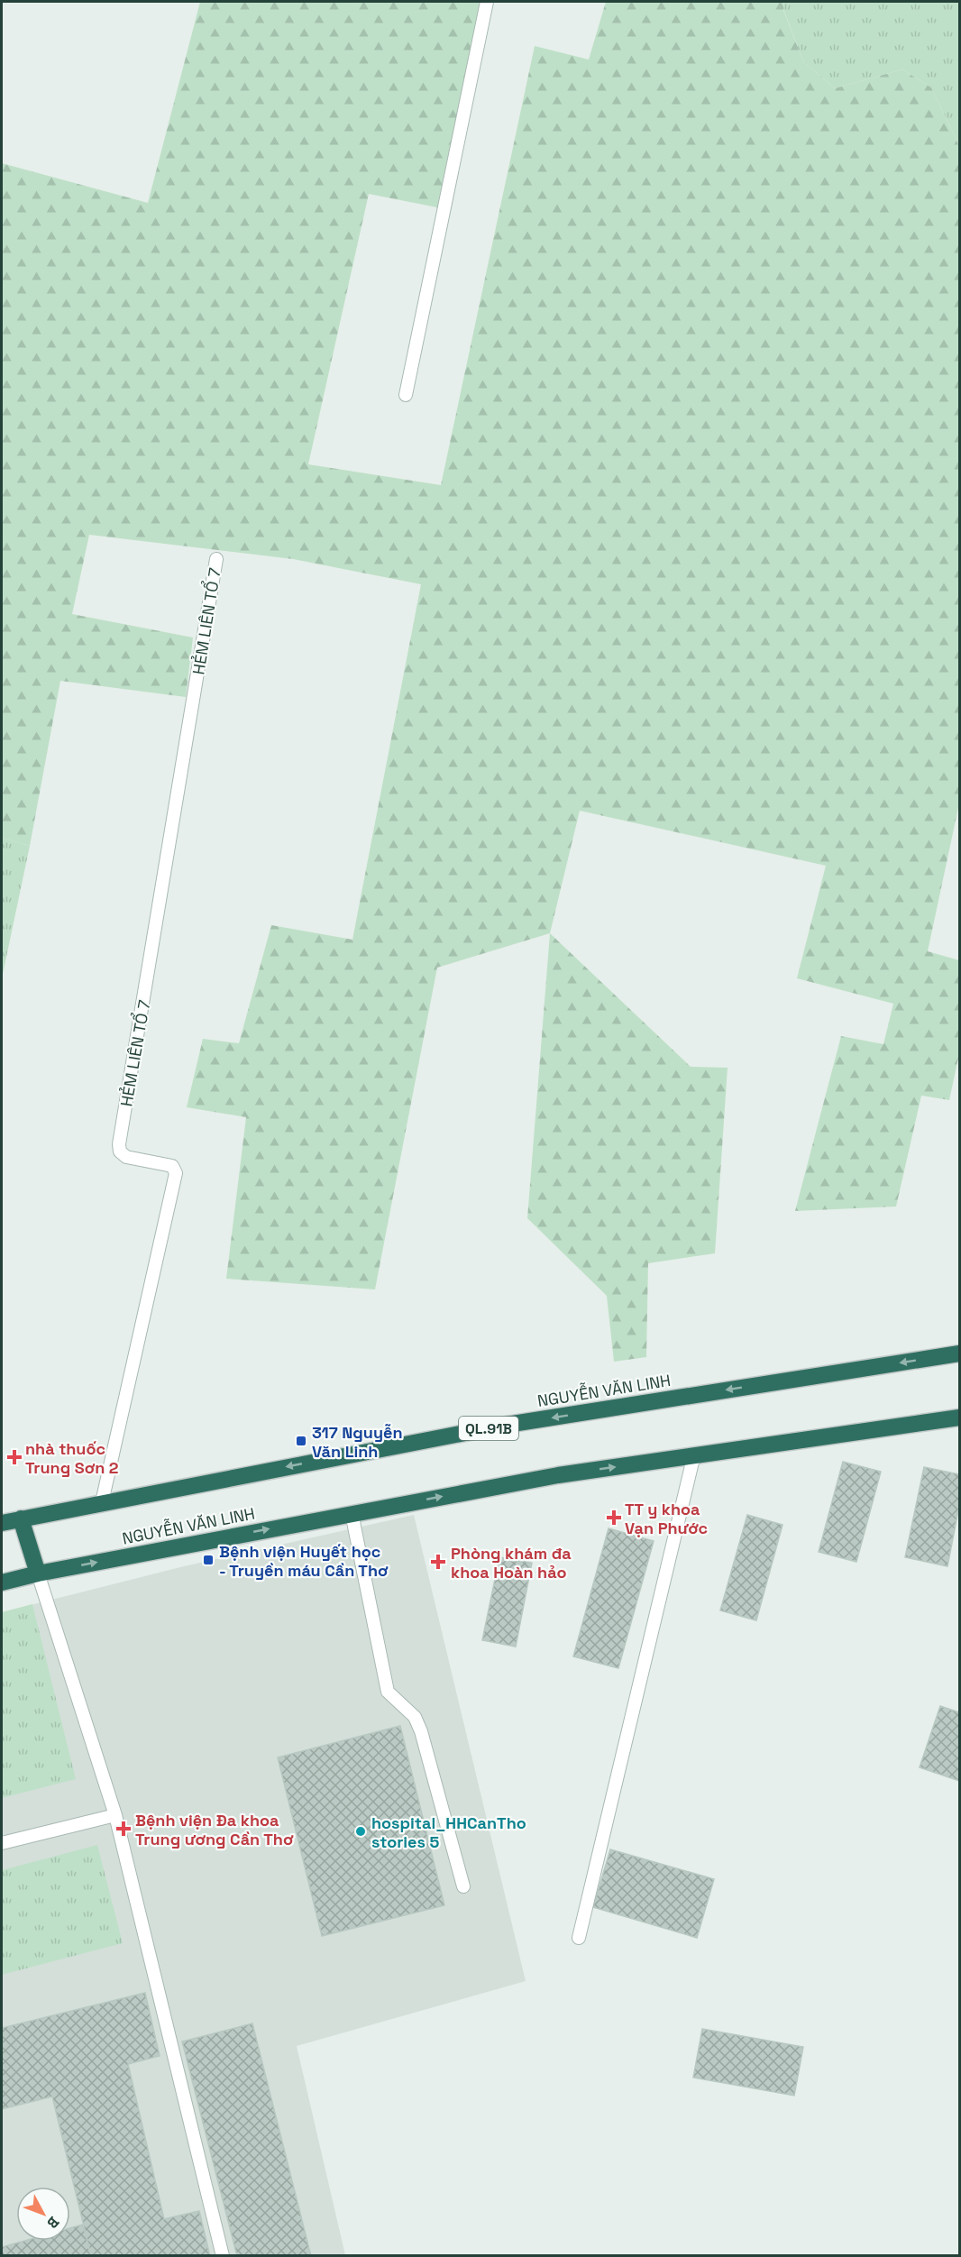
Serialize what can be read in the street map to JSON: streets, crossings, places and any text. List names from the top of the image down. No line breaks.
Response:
{"streets":{"highway":["NGUYỄN VĂN LINH","QL.91B"],"lane":["HẺM LIÊN TỔ 7"]},"crossings":[["HẺM LIÊN TỔ 7","NGUYỄN VĂN LINH"]],"places":{"transit":["317 Nguyễn Văn Linh","Bệnh viện Huyết học - Truyền máu Cần Thơ"],"health":["nhà thuốc Trung Sơn 2","TT y khoa Vạn Phước","Phòng khám đa khoa Hoàn hảo","Bệnh viện Đa khoa Trung ương Cần Thơ"],"other":["hospital_HHCanTho stories 5"]},"north":"bottom right"}
